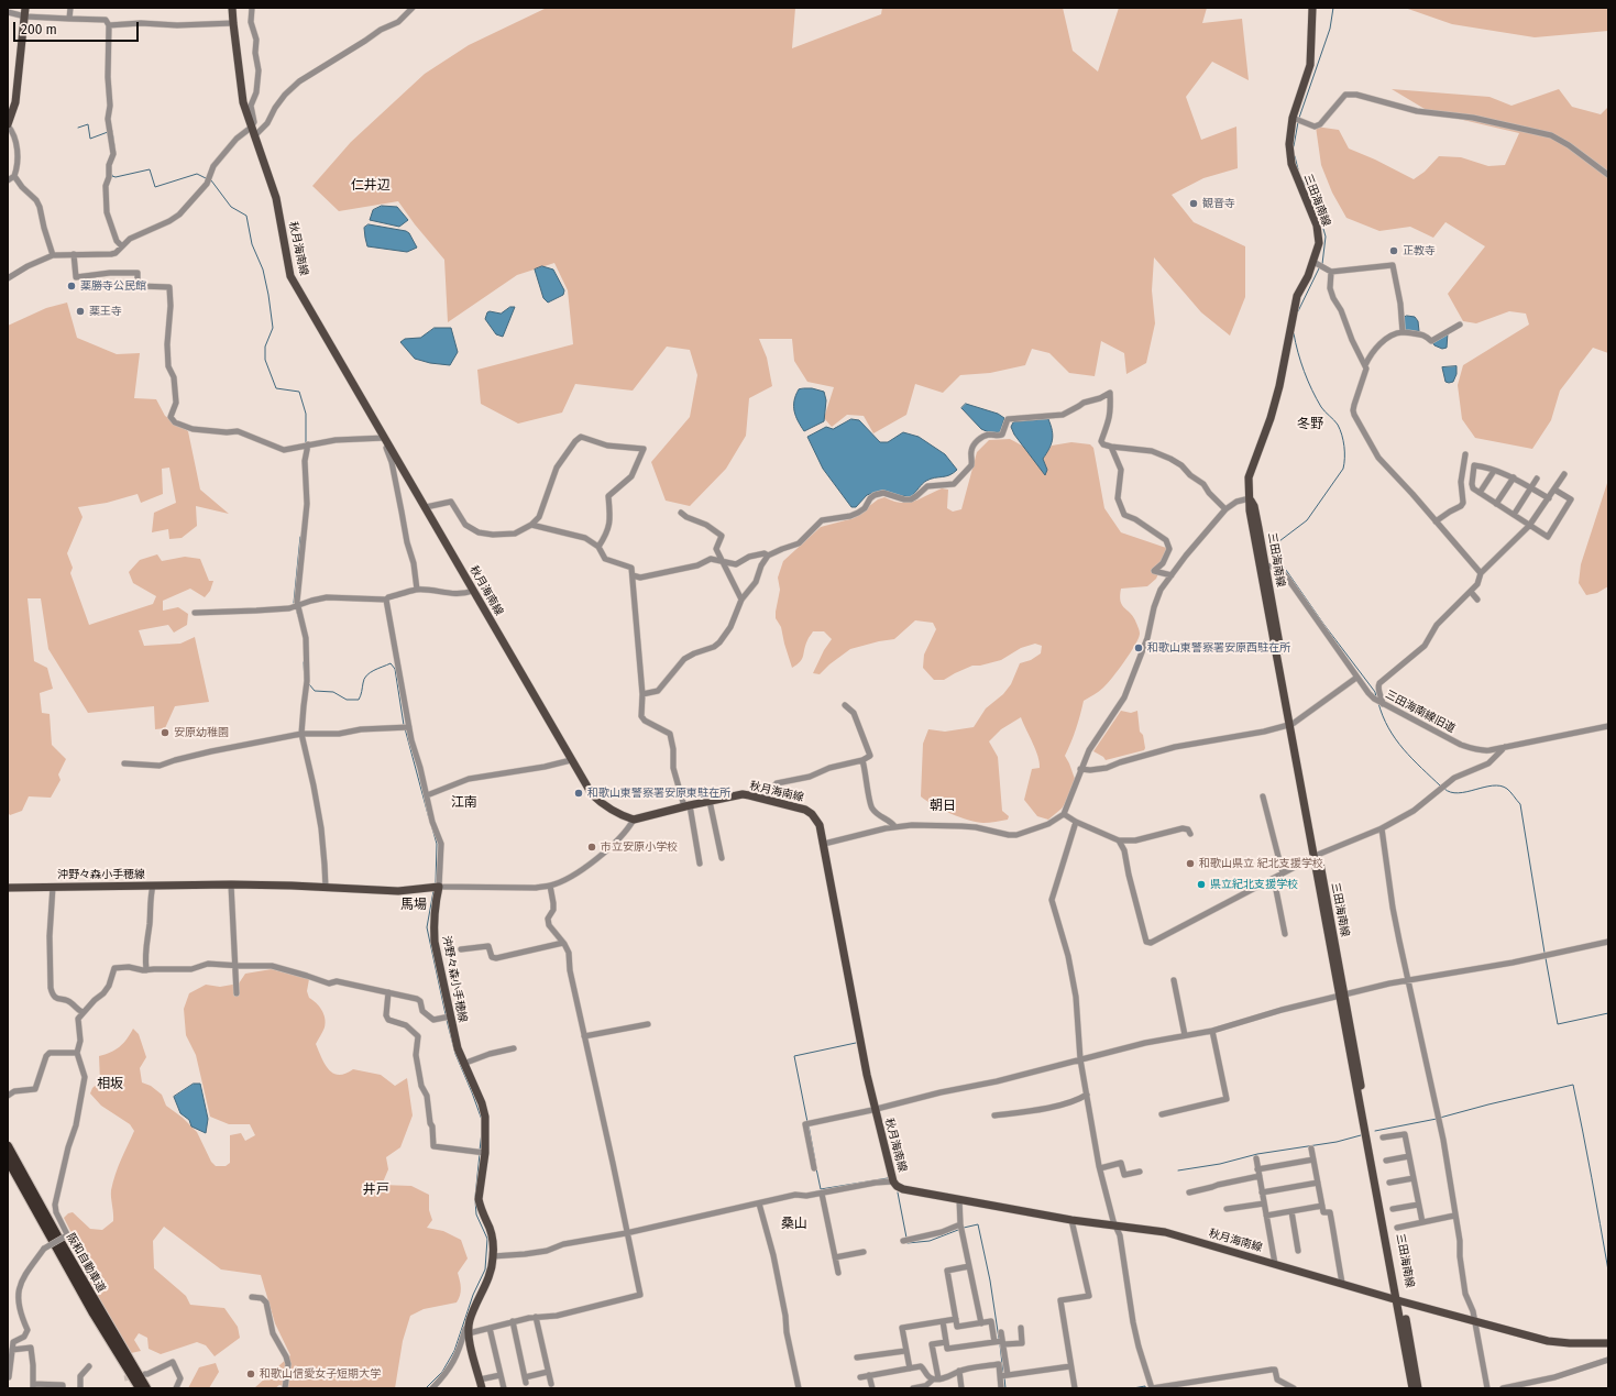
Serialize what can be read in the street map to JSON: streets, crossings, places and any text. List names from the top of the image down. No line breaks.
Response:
{"streets":{"highway":["阪和自動車道"],"main road":["三田海南線","秋月海南線","沖野々森小手穂線"],"street":["三田海南線旧道"]},"crossings":[["三田海南線","秋月海南線"],["三田海南線","三田海南線旧道"]],"districts":["仁井辺","冬野","江南","朝日","馬場","相坂","井戸","桑山"],"places":["観音寺","正教寺","薬勝寺公民館","薬王寺","和歌山東警察署安原西駐在所","安原幼稚園","和歌山東警察署安原東駐在所","市立安原小学校","和歌山県立 紀北支援学校","県立紀北支援学校","和歌山信愛女子短期大学"],"scale_bar":"200 m"}
